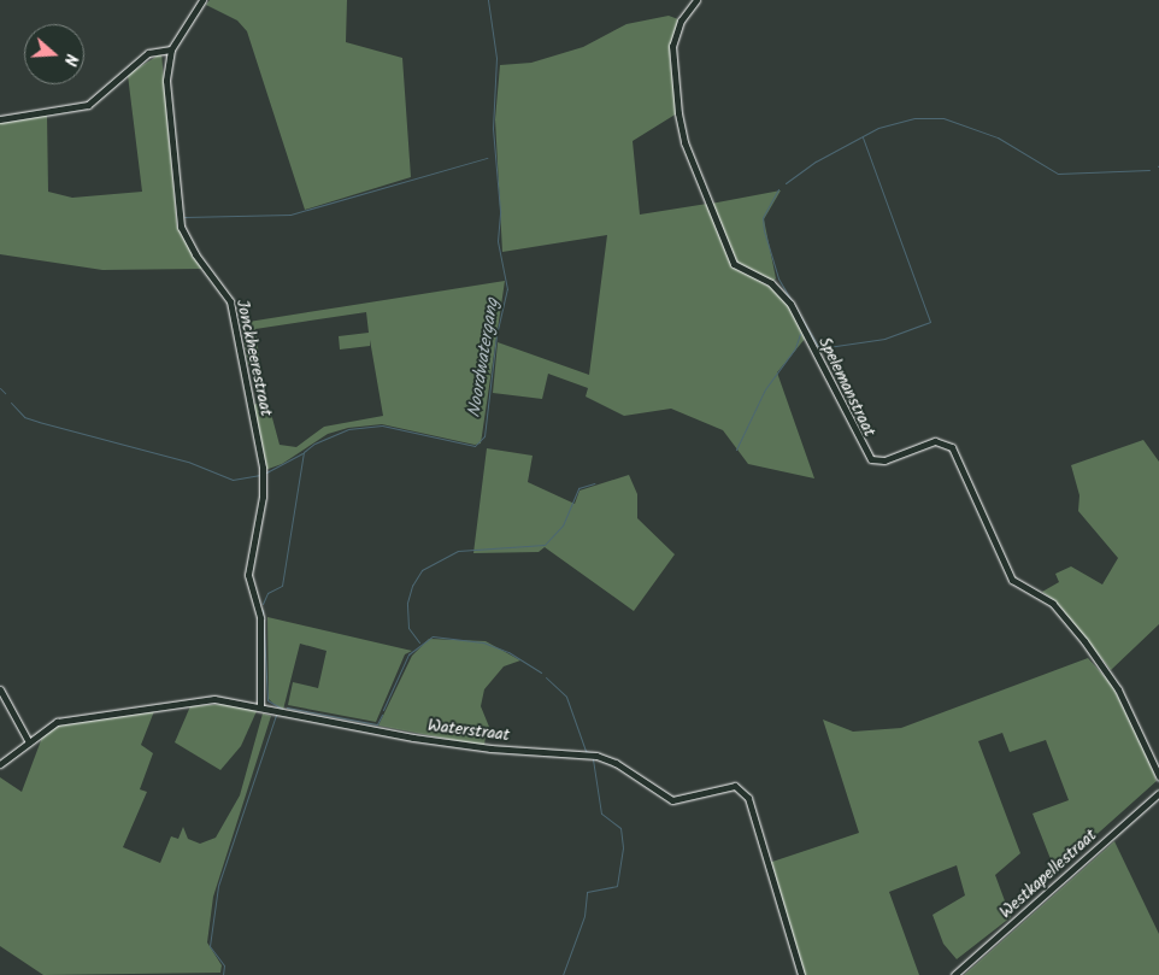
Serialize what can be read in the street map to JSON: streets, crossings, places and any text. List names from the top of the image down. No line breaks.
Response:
{"streets":{"street":["Jonckheerestraat","Spelemanstraat","Waterstraat","Westkapellestraat"]},"crossings":[["Jonckheerestraat","Waterstraat"]],"water":["Noordwatergang"],"north":"right"}
